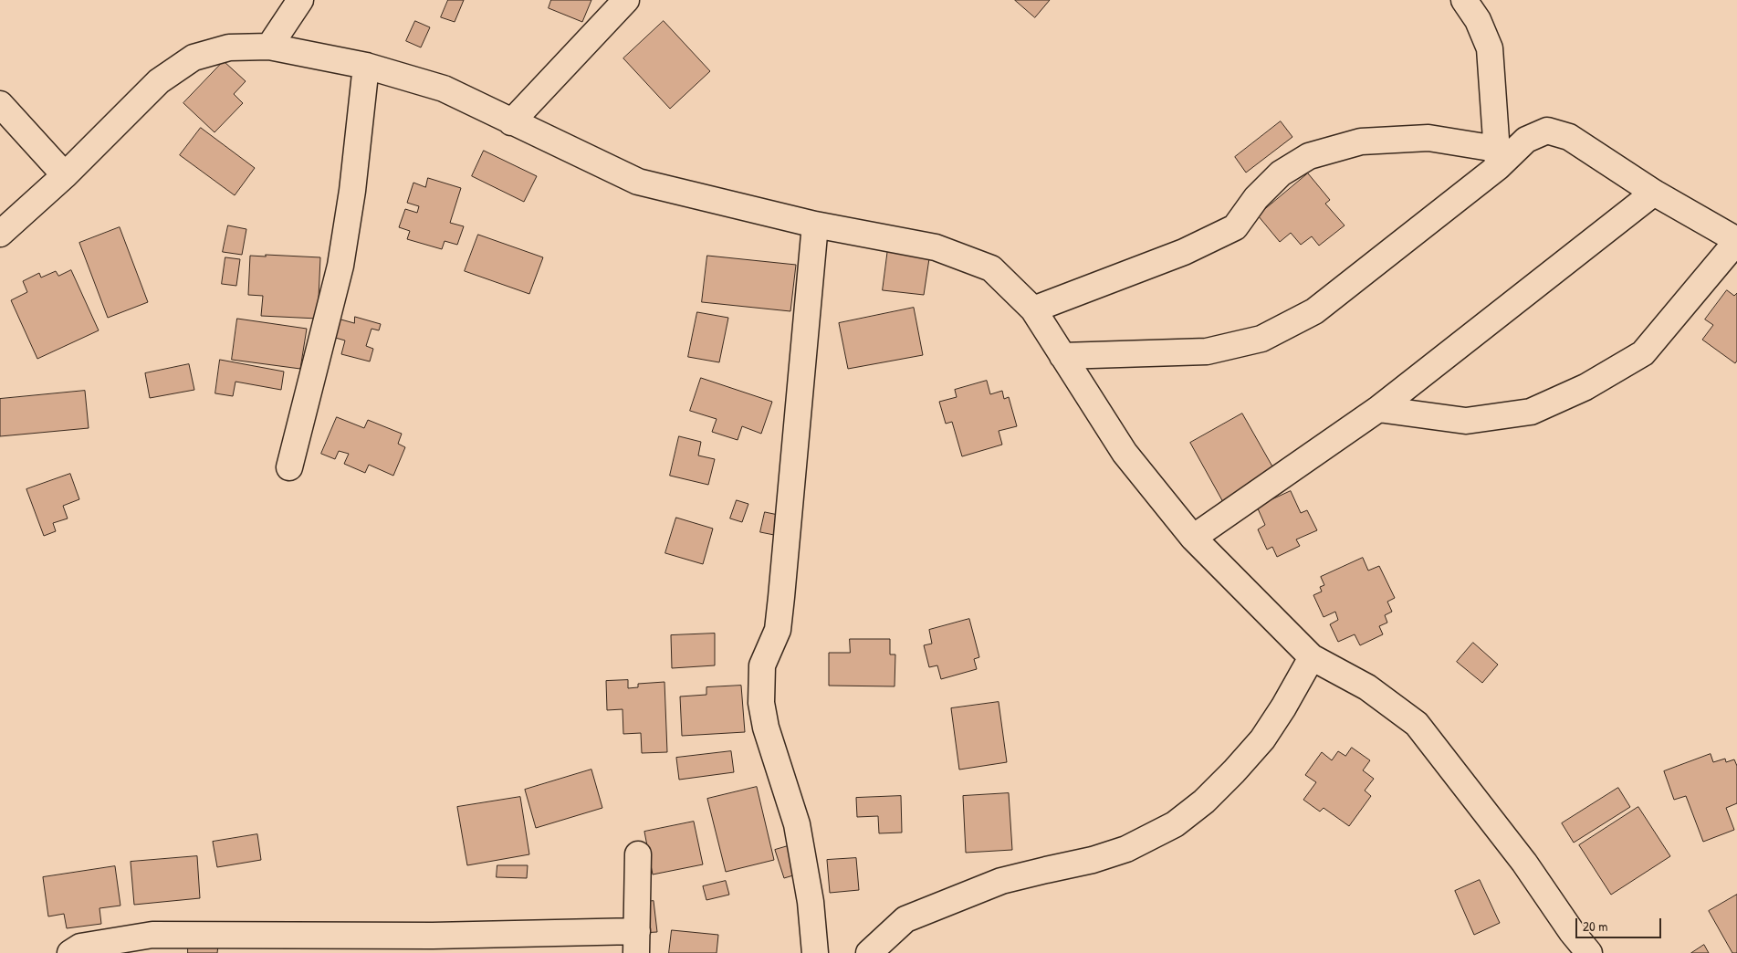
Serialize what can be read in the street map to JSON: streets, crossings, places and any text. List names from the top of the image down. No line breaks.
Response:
{"scale_bar":"20 m"}
